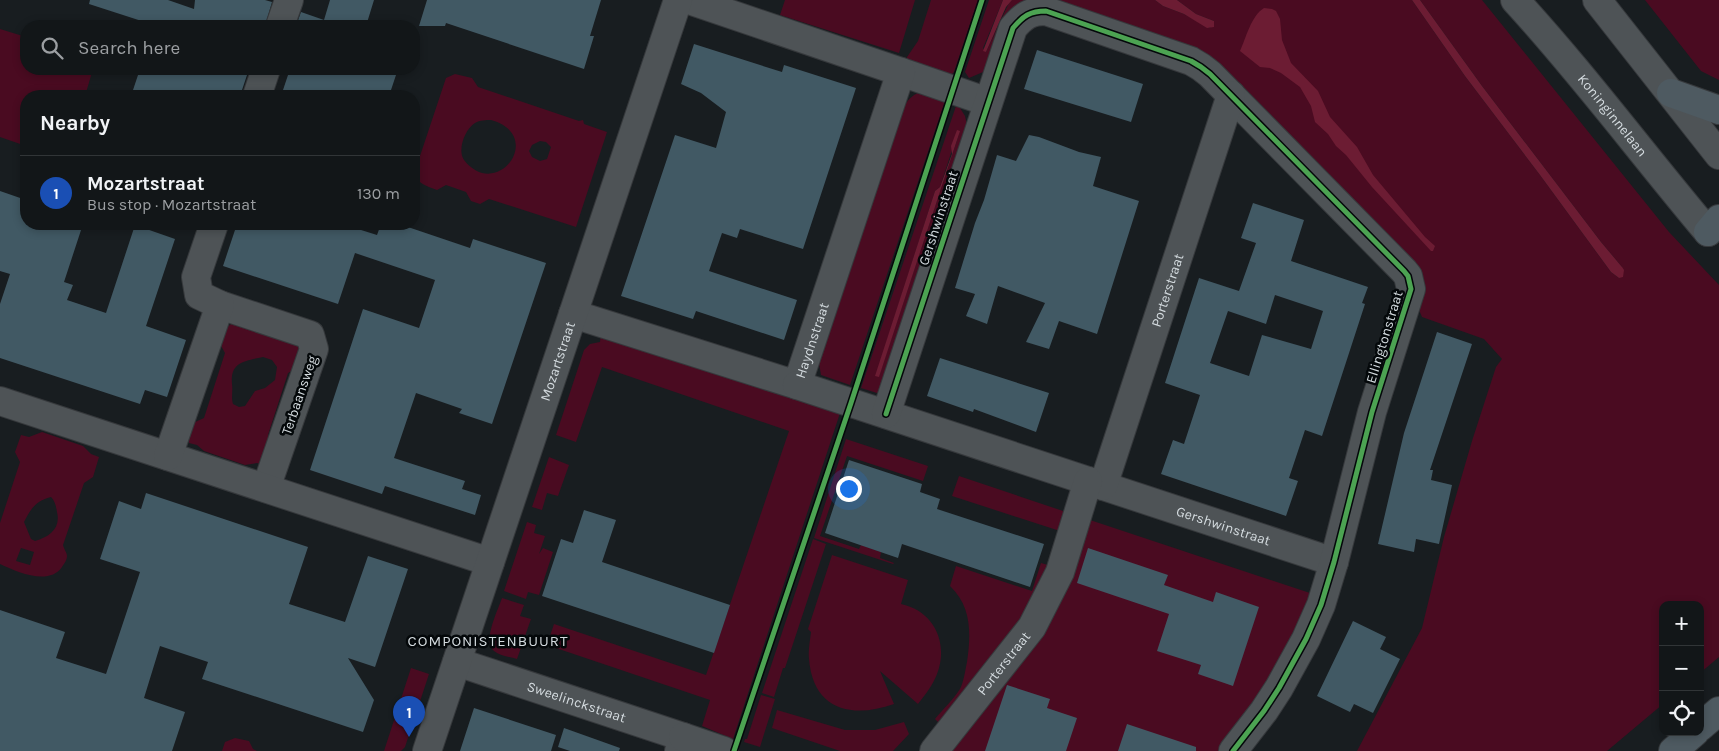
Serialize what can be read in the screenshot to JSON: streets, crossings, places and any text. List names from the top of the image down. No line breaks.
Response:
{"streets":{"street":["Koninginnelaan","Gershwinstraat","Porterstraat","Ellingtonstraat","Haydnstraat","Mozartstraat","Terbaansweg","Sweelinckstraat"]},"crossings":[["Gershwinstraat","Porterstraat"],["Gershwinstraat","Ellingtonstraat"],["Gershwinstraat","Haydnstraat"],["Porterstraat","Ellingtonstraat"],["Haydnstraat","Mozartstraat"],["Mozartstraat","Sweelinckstraat"]],"districts":["COMPONISTENBUURT"],"page":{"search":"Search here","heading":"Nearby","list":[{"mark":"1","name":"Mozartstraat","note":"Bus stop · Mozartstraat","value":"130 m"}],"map_buttons":["+","−"],"pins":"1"}}
